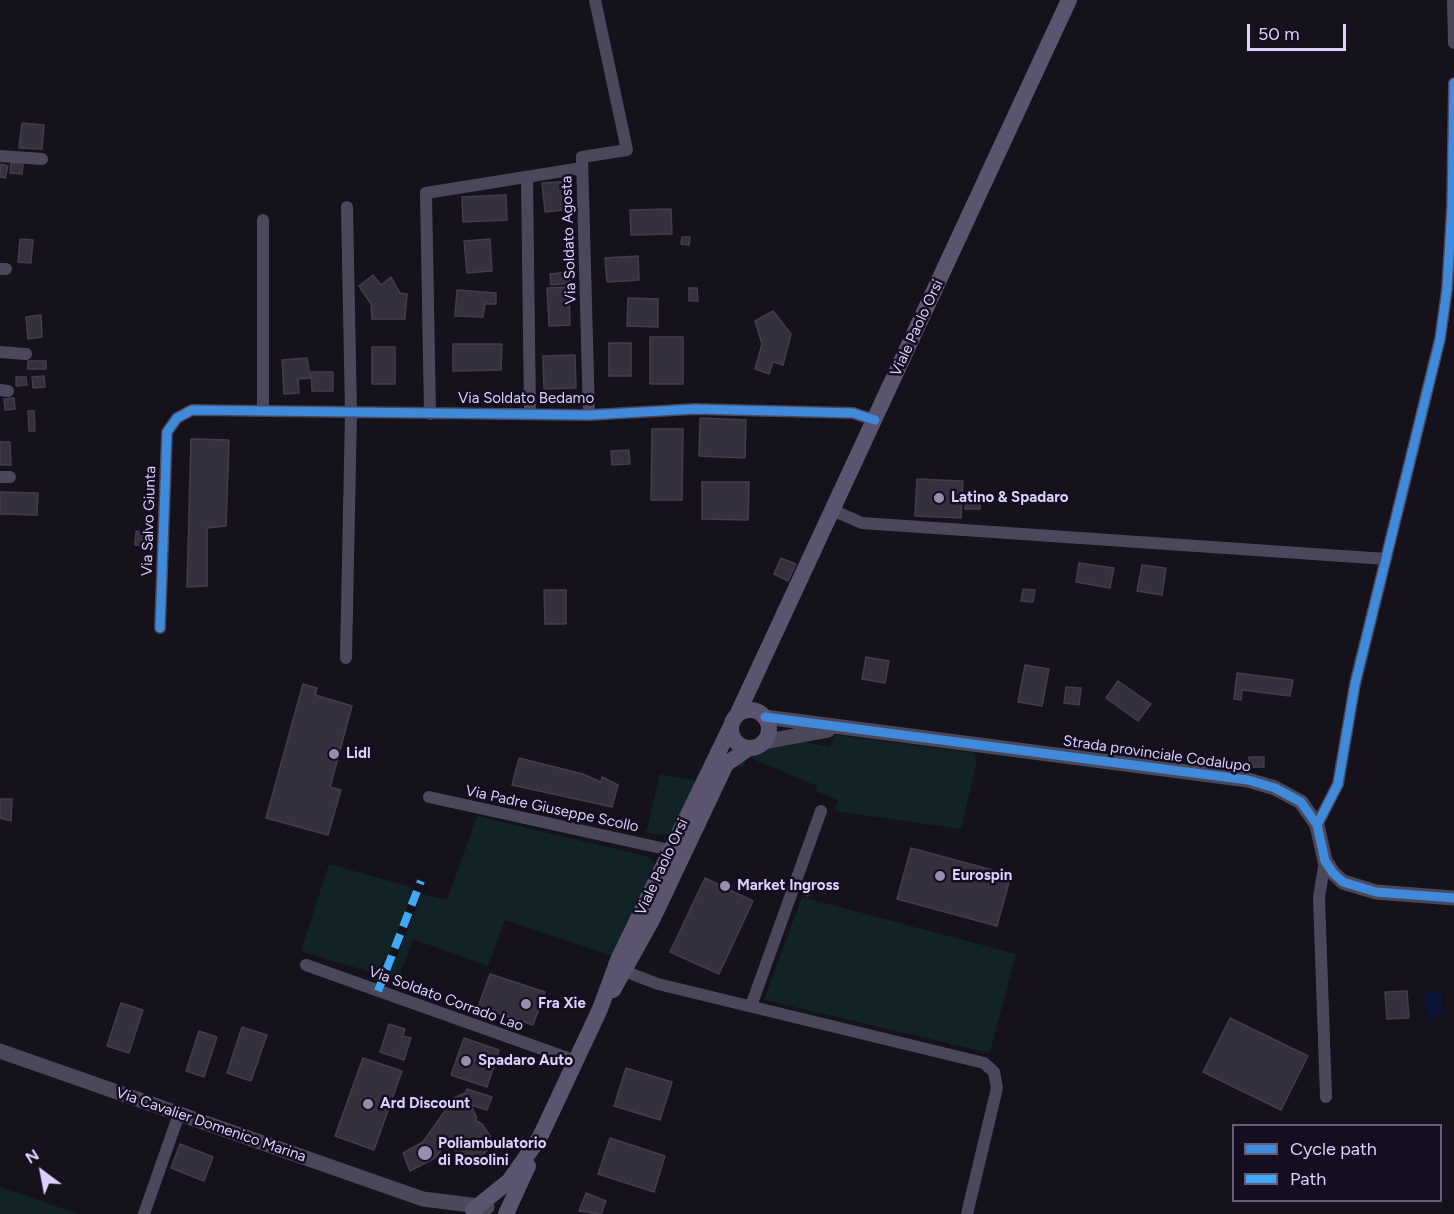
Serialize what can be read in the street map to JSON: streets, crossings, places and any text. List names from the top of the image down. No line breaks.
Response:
{"streets":{"main road":["Viale Paolo Orsi"],"street":["Via Soldato Agosta","Via Soldato Bedamo","Via Salvo Giunta","Strada provinciale Codalupo","Via Padre Giuseppe Scollo","Via Soldato Corrado Lao","Via Cavalier Domenico Marina"]},"crossings":[["Via Soldato Agosta","Via Soldato Bedamo"],["Viale Paolo Orsi","Via Soldato Bedamo"],["Viale Paolo Orsi","Strada provinciale Codalupo"],["Viale Paolo Orsi","Via Padre Giuseppe Scollo"],["Viale Paolo Orsi","Via Soldato Corrado Lao"],["Via Soldato Bedamo","Via Salvo Giunta"]],"places":["Latino & Spadaro","Lidl","Eurospin","Market Ingross","Fra Xie","Spadaro Auto","Ard Discount","Poliambulatorio di Rosolini"],"legend":["Cycle path","Path"],"scale_bar":"50 m","north":"top left"}
